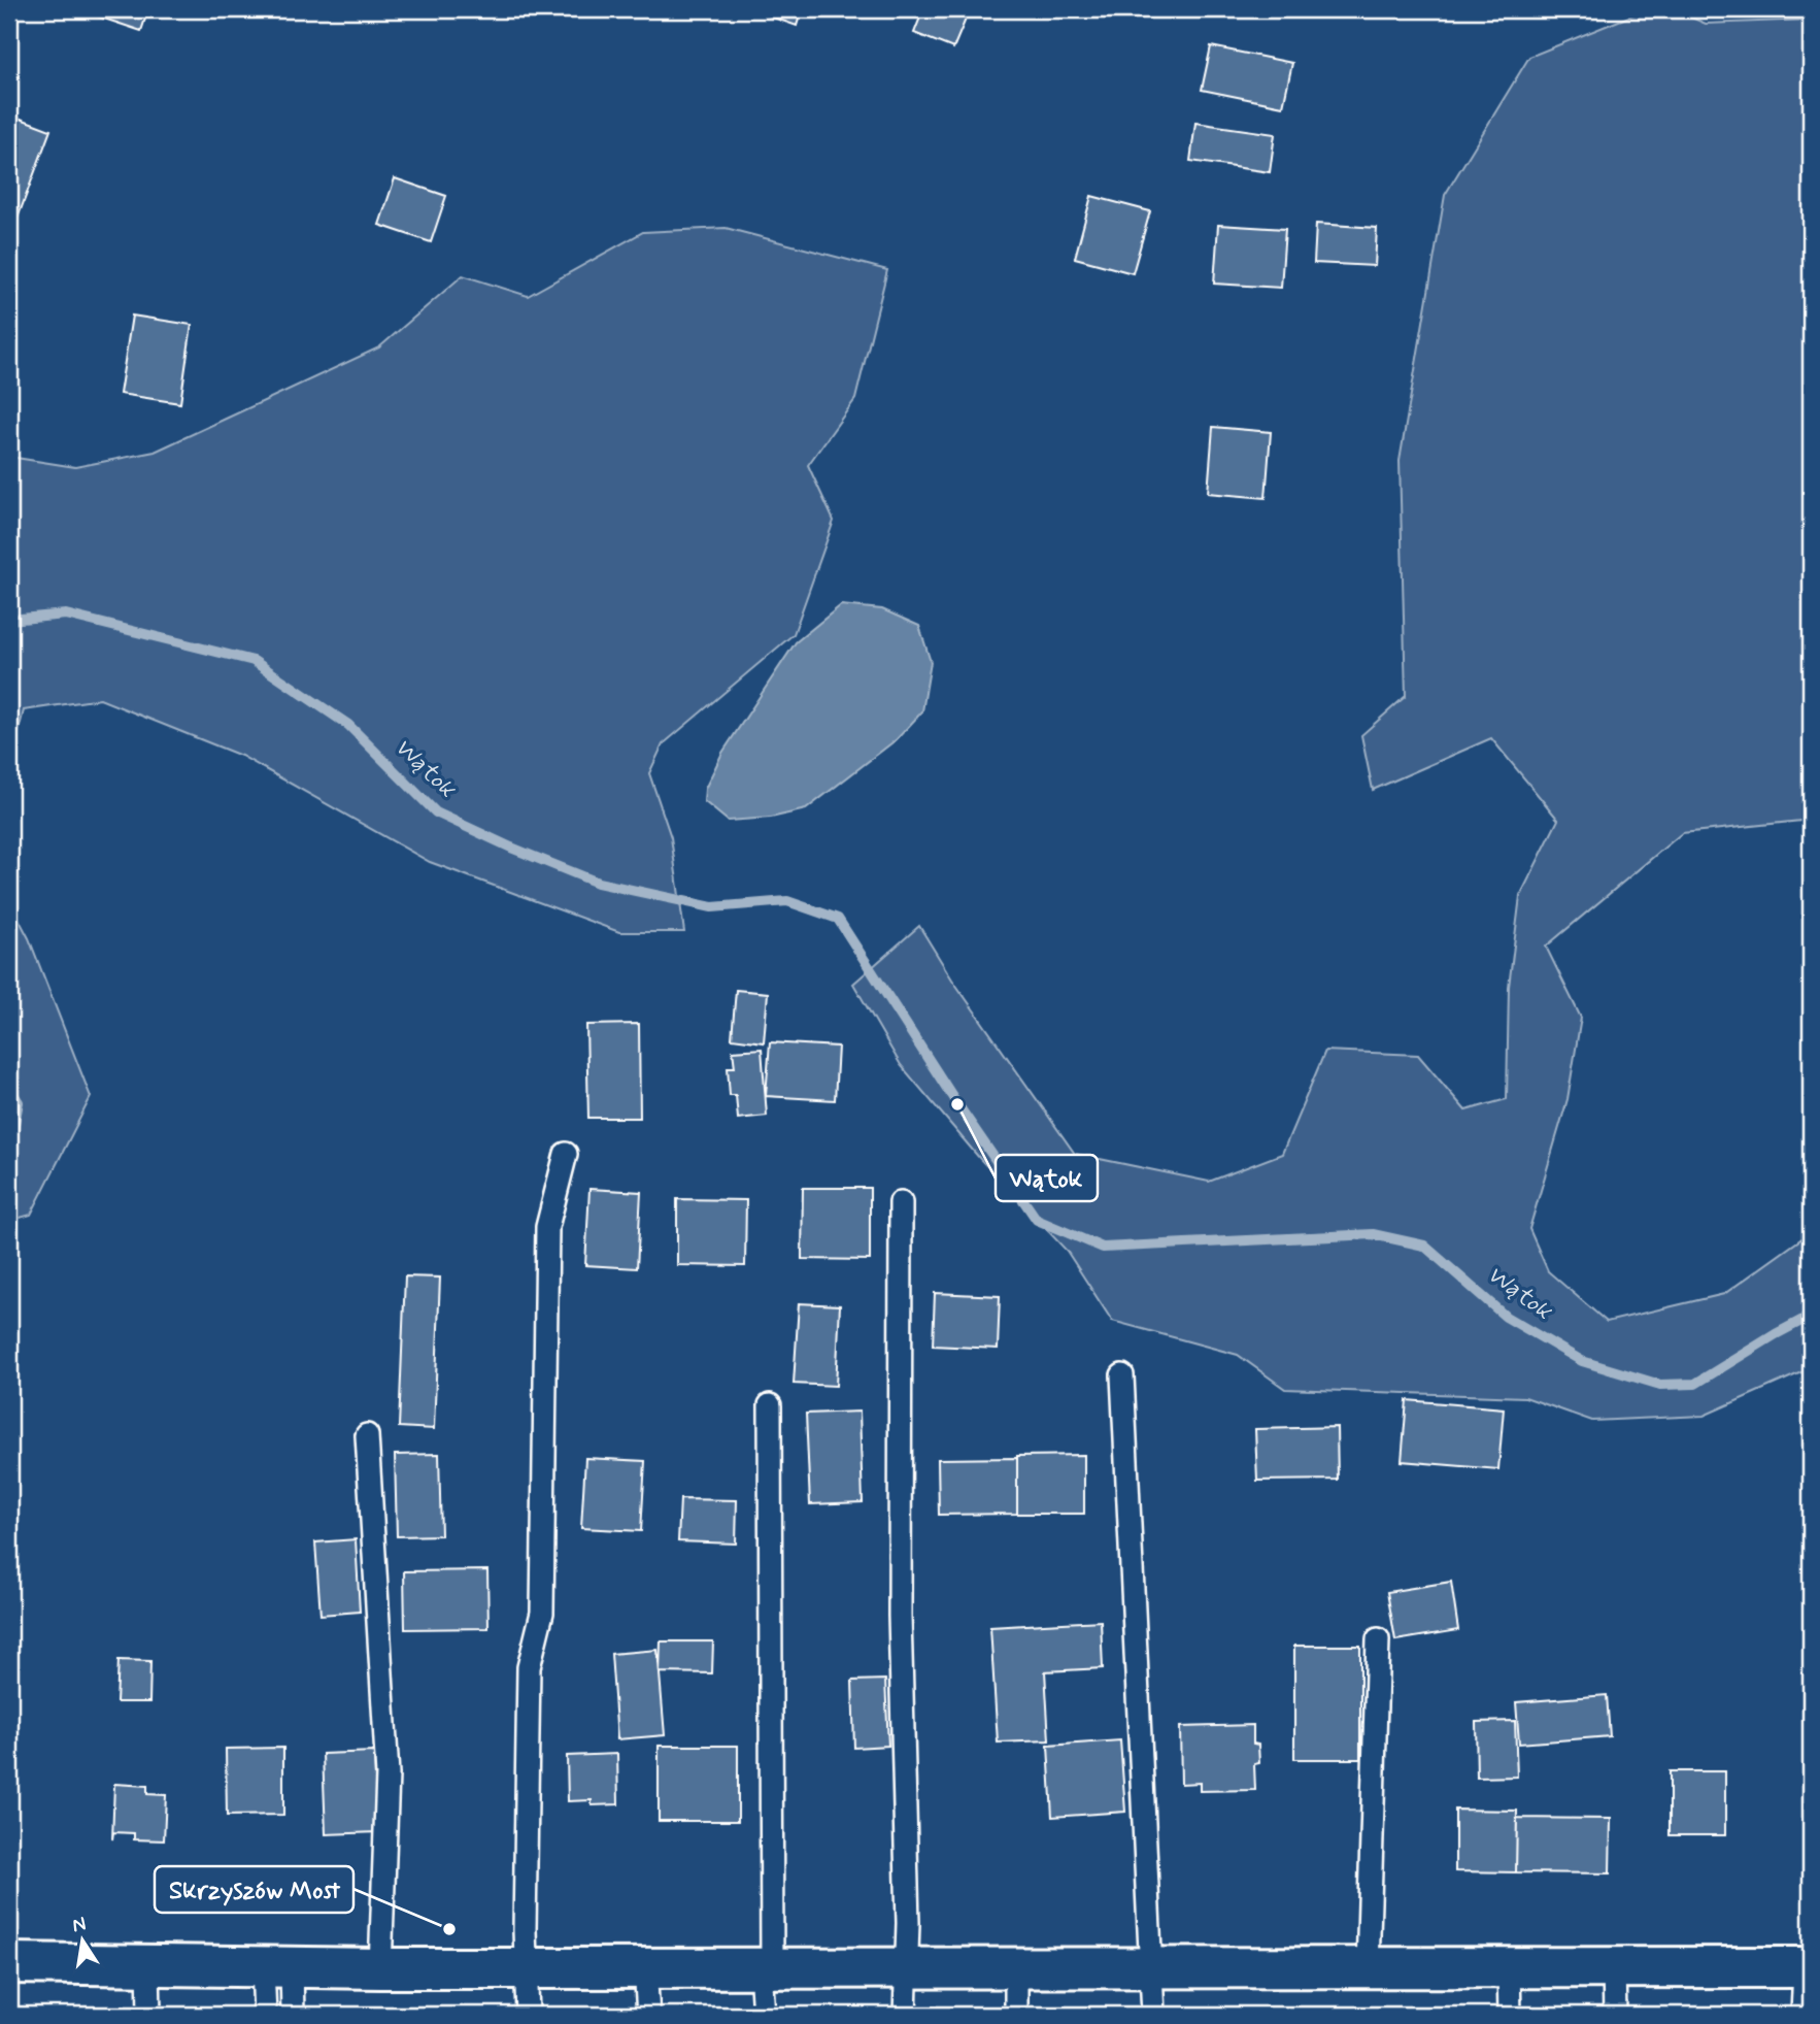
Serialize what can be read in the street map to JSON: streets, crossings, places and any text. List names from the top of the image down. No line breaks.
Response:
{"water":["Wątok"],"places":["Wątok","Skrzyszów Most"],"north":"top"}
